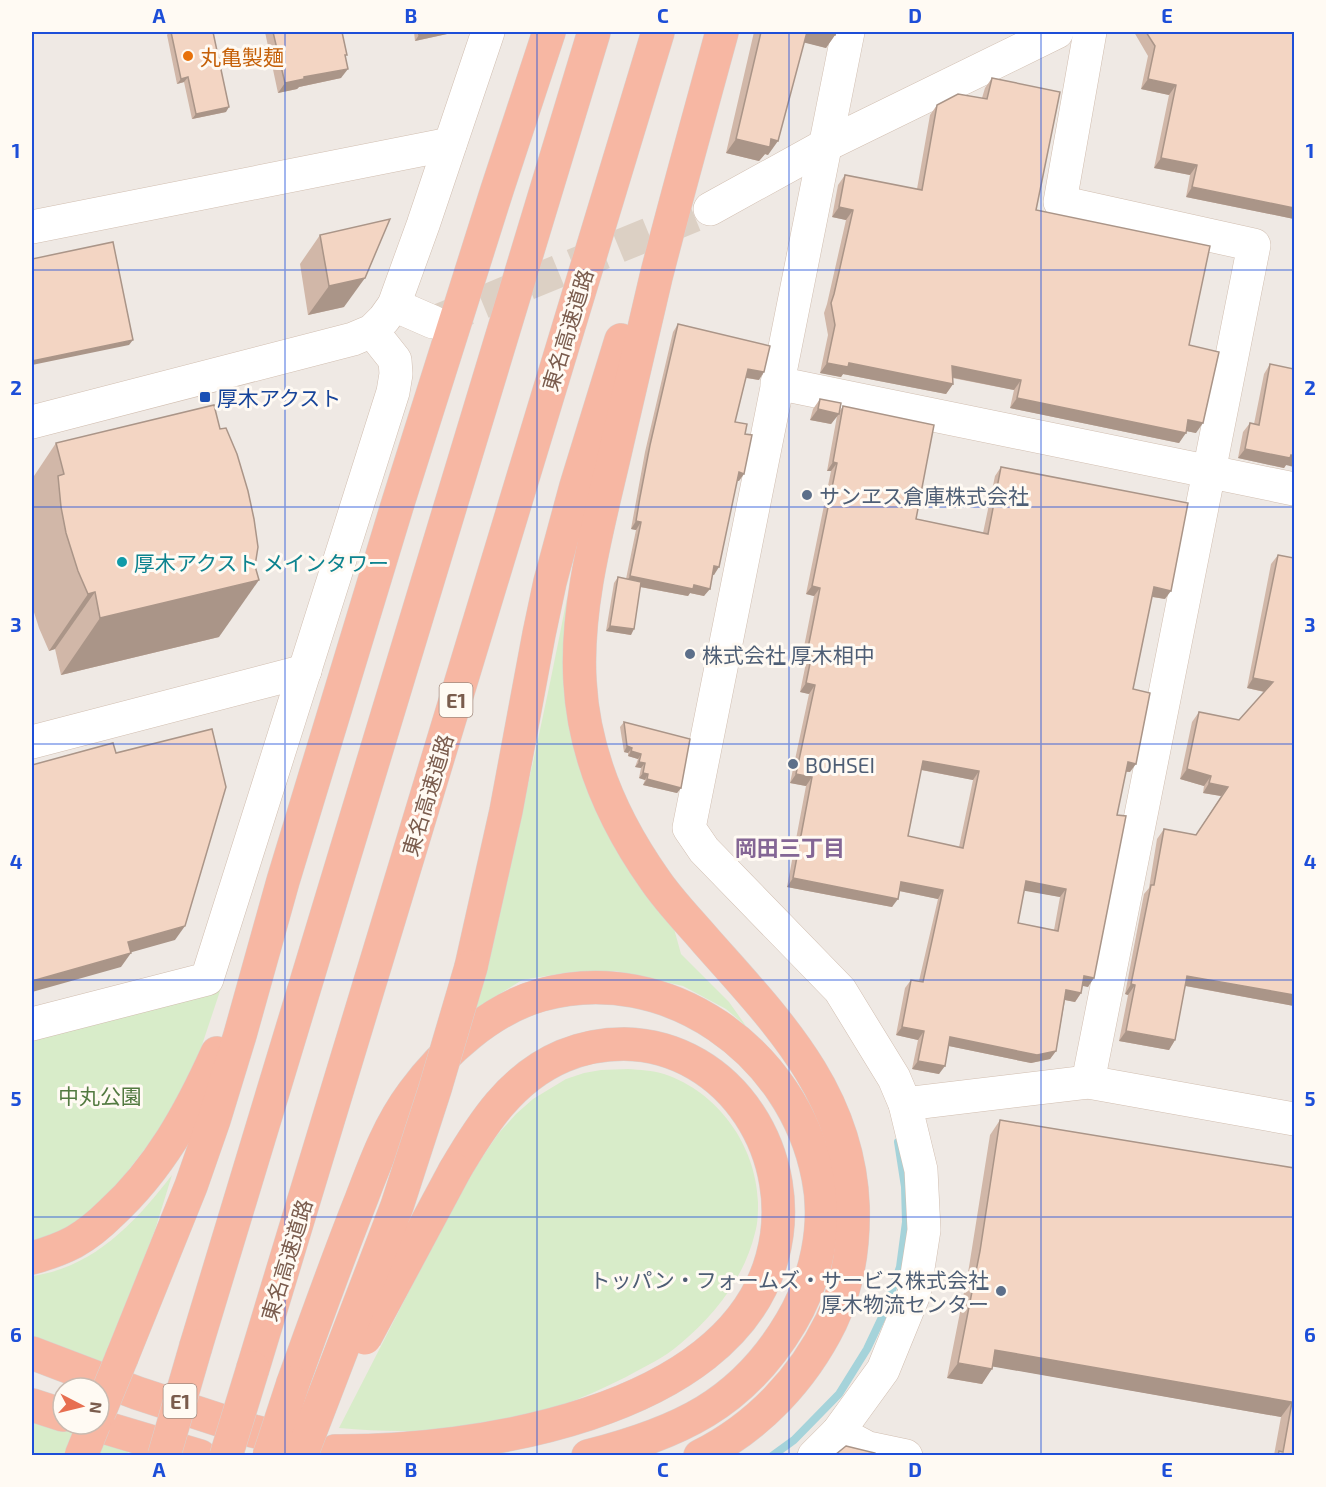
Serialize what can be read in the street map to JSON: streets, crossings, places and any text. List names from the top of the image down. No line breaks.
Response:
{"streets":{"highway":["東名高速道路","E1"]},"districts":["岡田三丁目"],"parks":["中丸公園"],"places":{"other":["丸亀製麺","サンヱス倉庫株式会社","厚木アクスト メインタワー","株式会社 厚木相中","BOHSEI","トッパン・フォームズ・サービス株式会社 厚木物流センター"],"transit":["厚木アクスト"]},"north":"right","grid":{"columns":["A","B","C","D","E"],"rows":["1","2","3","4","5","6"]}}
